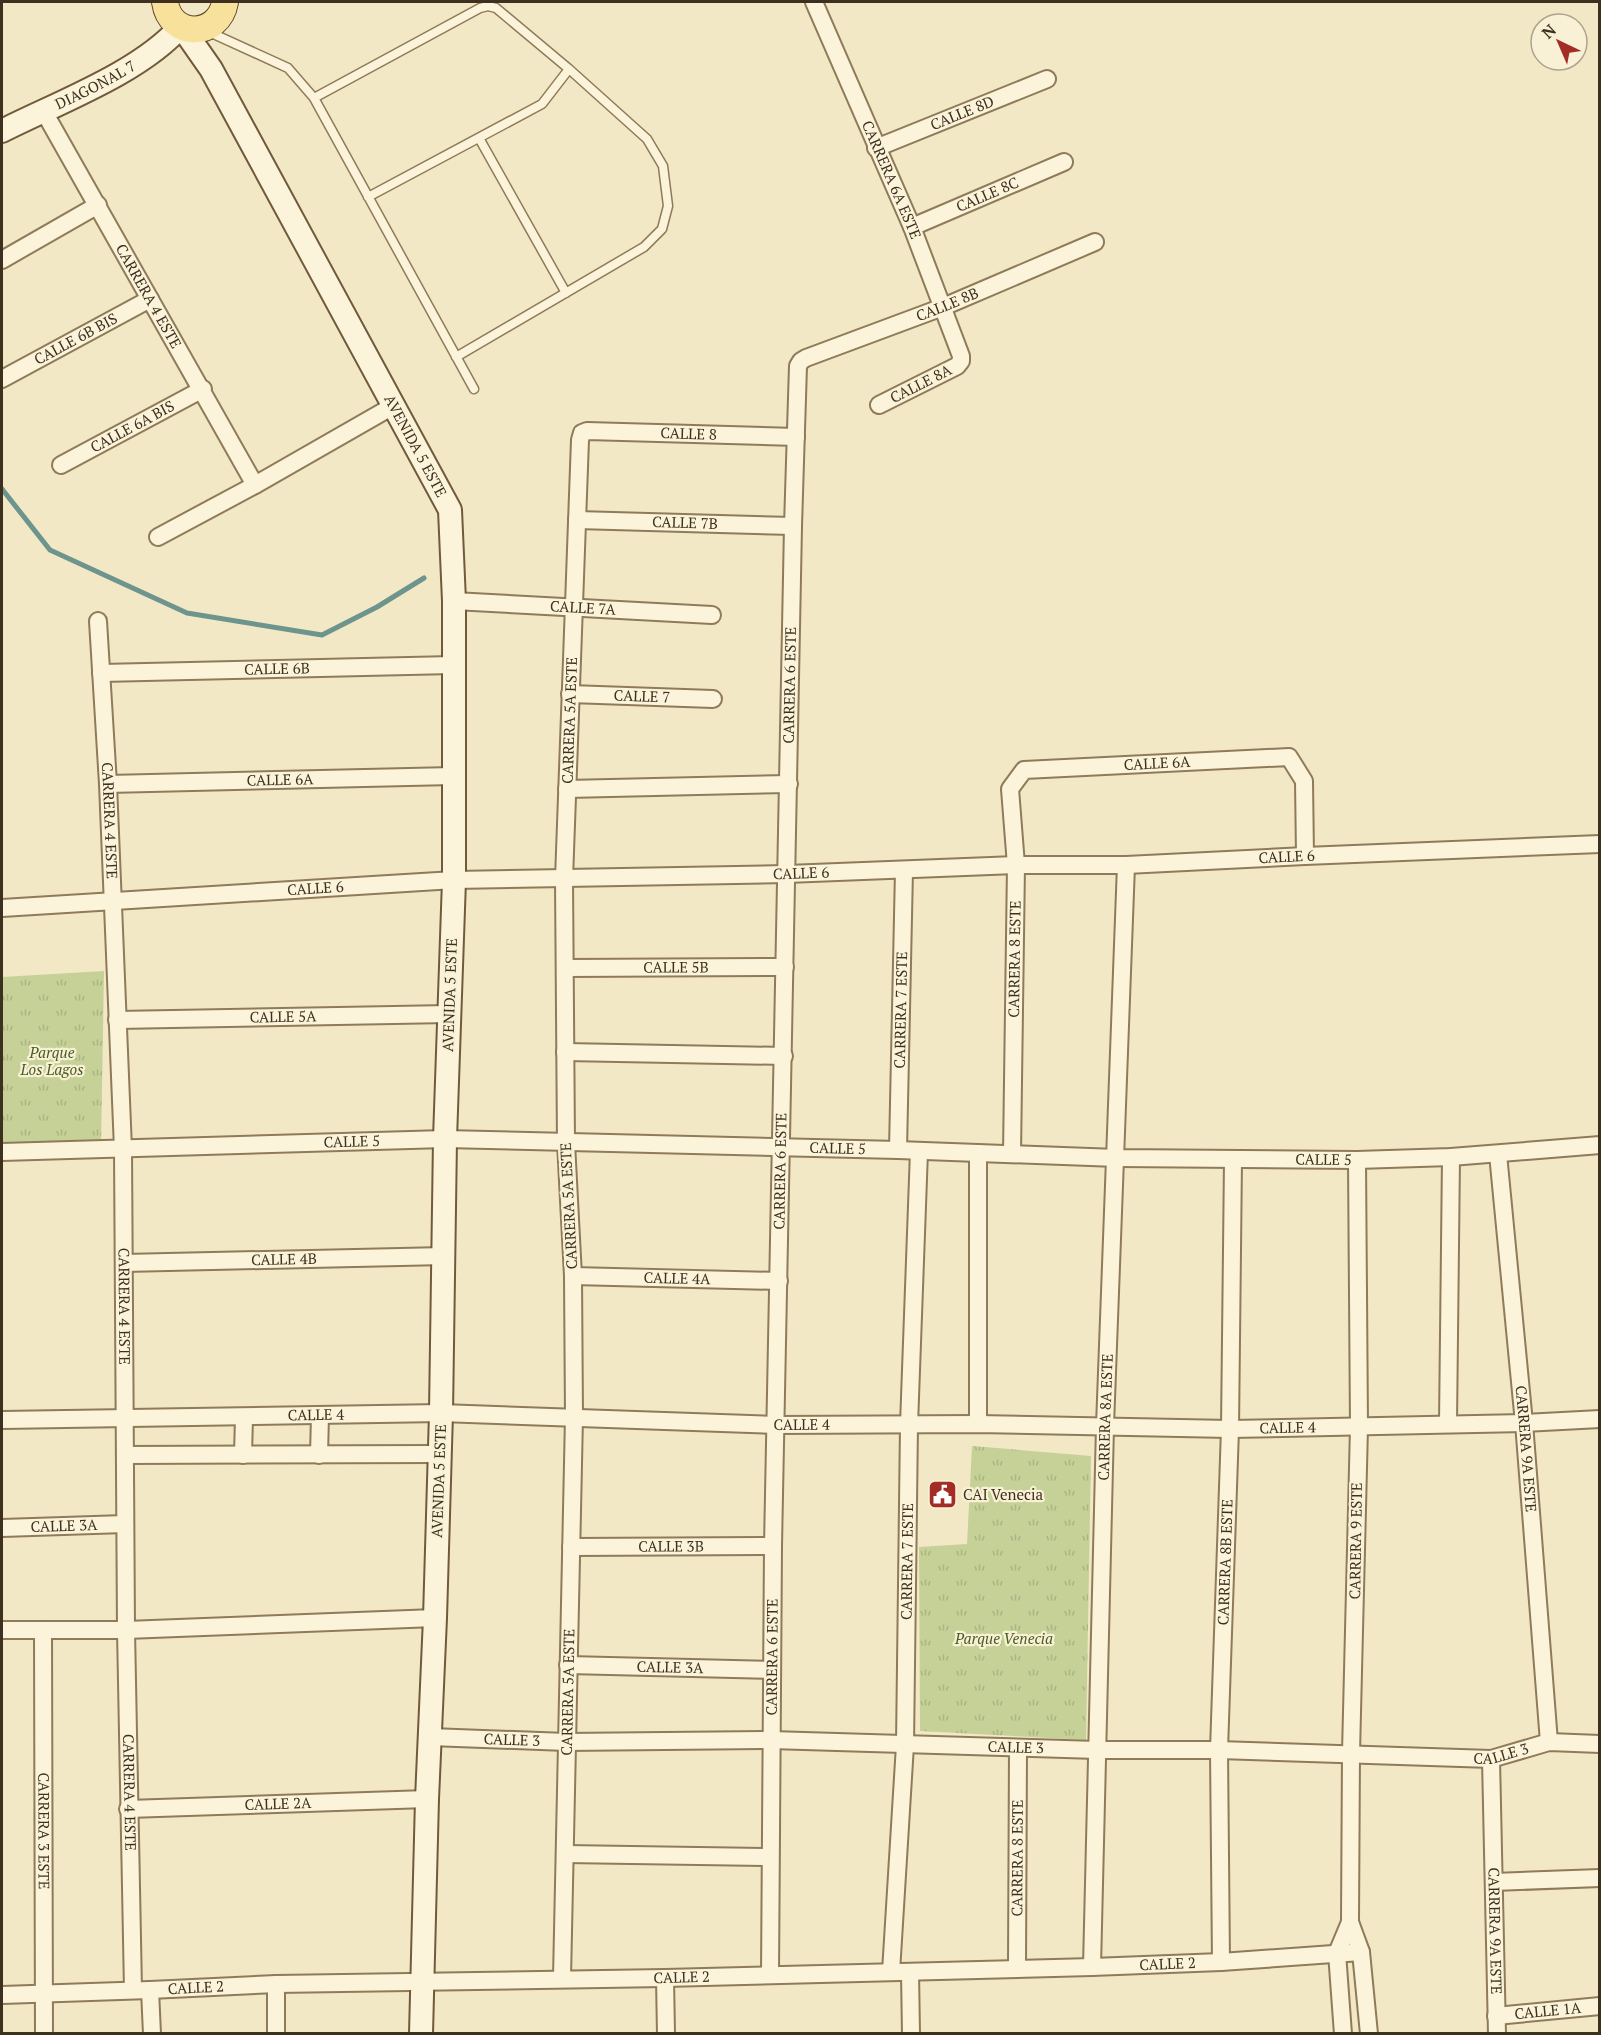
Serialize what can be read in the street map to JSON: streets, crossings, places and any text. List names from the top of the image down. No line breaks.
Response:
{"streets":{"main road":["DIAGONAL 7","AVENIDA 5 ESTE"],"street":["CALLE 8D","CARRERA 6A ESTE","CALLE 8C","CARRERA 4 ESTE","CALLE 8B","CALLE 6B BIS","CALLE 8A","CALLE 6A BIS","CALLE 8","CALLE 7B","CALLE 7A","CALLE 6B","CARRERA 6 ESTE","CALLE 7","CARRERA 5A ESTE","CALLE 6A","CALLE 6","CARRERA 8 ESTE","CALLE 5B","CARRERA 7 ESTE","CALLE 5A","CALLE 5","CALLE 4B","CALLE 4A","CALLE 4","CARRERA 8A ESTE","CARRERA 9A ESTE","CALLE 3A","CARRERA 9 ESTE","CALLE 3B","CARRERA 8B ESTE","CALLE 3","CALLE 2A","CARRERA 3 ESTE","CALLE 2","CALLE 1A"]},"crossings":[["DIAGONAL 7","CARRERA 4 ESTE"],["DIAGONAL 7","AVENIDA 5 ESTE"],["CALLE 8D","CARRERA 6A ESTE"],["CARRERA 6A ESTE","CALLE 8C"],["CARRERA 6A ESTE","CALLE 8B"],["CARRERA 6A ESTE","CALLE 8A"],["CARRERA 4 ESTE","CALLE 6B BIS"],["CARRERA 4 ESTE","CALLE 6A BIS"],["CARRERA 4 ESTE","CALLE 6B"],["CARRERA 4 ESTE","CALLE 6A"],["CARRERA 4 ESTE","CALLE 6"],["CARRERA 4 ESTE","CALLE 5A"],["CARRERA 4 ESTE","CALLE 5"],["CARRERA 4 ESTE","CALLE 4B"],["CARRERA 4 ESTE","CALLE 4"],["CARRERA 4 ESTE","CALLE 3A"],["CARRERA 4 ESTE","CALLE 2A"],["CARRERA 4 ESTE","CALLE 2"],["CALLE 8B","CARRERA 6 ESTE"],["CALLE 8","CARRERA 6 ESTE"],["CALLE 8","CARRERA 5A ESTE"],["AVENIDA 5 ESTE","CALLE 7A"],["AVENIDA 5 ESTE","CALLE 6B"],["AVENIDA 5 ESTE","CALLE 6A"],["AVENIDA 5 ESTE","CALLE 6"],["AVENIDA 5 ESTE","CALLE 5A"],["AVENIDA 5 ESTE","CALLE 5"],["AVENIDA 5 ESTE","CALLE 4B"],["AVENIDA 5 ESTE","CALLE 4"],["AVENIDA 5 ESTE","CALLE 3"],["AVENIDA 5 ESTE","CALLE 2A"],["AVENIDA 5 ESTE","CALLE 2"],["CALLE 7B","CARRERA 6 ESTE"],["CALLE 7B","CARRERA 5A ESTE"],["CALLE 7A","CARRERA 5A ESTE"],["CARRERA 6 ESTE","CALLE 6"],["CARRERA 6 ESTE","CALLE 5B"],["CARRERA 6 ESTE","CALLE 5"],["CARRERA 6 ESTE","CALLE 4A"],["CARRERA 6 ESTE","CALLE 4"],["CARRERA 6 ESTE","CALLE 3A"],["CARRERA 6 ESTE","CALLE 3B"],["CARRERA 6 ESTE","CALLE 3"],["CARRERA 6 ESTE","CALLE 2"],["CALLE 7","CARRERA 5A ESTE"],["CARRERA 5A ESTE","CALLE 6"],["CARRERA 5A ESTE","CALLE 5B"],["CARRERA 5A ESTE","CALLE 5"],["CARRERA 5A ESTE","CALLE 4A"],["CARRERA 5A ESTE","CALLE 4"],["CARRERA 5A ESTE","CALLE 3A"],["CARRERA 5A ESTE","CALLE 3B"],["CARRERA 5A ESTE","CALLE 3"],["CARRERA 5A ESTE","CALLE 2"],["CALLE 6A","CALLE 6"],["CALLE 6A","CARRERA 8 ESTE"],["CALLE 6","CARRERA 8 ESTE"],["CALLE 6","CARRERA 7 ESTE"],["CALLE 6","CARRERA 8A ESTE"],["CARRERA 8 ESTE","CALLE 5"],["CARRERA 8 ESTE","CALLE 3"],["CARRERA 8 ESTE","CALLE 2"],["CARRERA 7 ESTE","CALLE 5"],["CARRERA 7 ESTE","CALLE 4"],["CARRERA 7 ESTE","CALLE 3"],["CARRERA 7 ESTE","CALLE 2"],["CALLE 5","CARRERA 8A ESTE"],["CALLE 5","CARRERA 9A ESTE"],["CALLE 5","CARRERA 9 ESTE"],["CALLE 5","CARRERA 8B ESTE"],["CALLE 4","CARRERA 8A ESTE"],["CALLE 4","CARRERA 9A ESTE"],["CALLE 4","CARRERA 9 ESTE"],["CALLE 4","CARRERA 8B ESTE"],["CARRERA 8A ESTE","CALLE 3"],["CARRERA 8A ESTE","CALLE 2"],["CARRERA 9A ESTE","CALLE 3"],["CARRERA 9A ESTE","CALLE 1A"],["CARRERA 9 ESTE","CALLE 3"],["CARRERA 9 ESTE","CALLE 2"],["CARRERA 8B ESTE","CALLE 3"],["CARRERA 8B ESTE","CALLE 2"],["CARRERA 3 ESTE","CALLE 2"]],"parks":["Parque Los Lagos","Parque Venecia"],"places":{"public building":["CAI Venecia"]},"north":"top left"}
